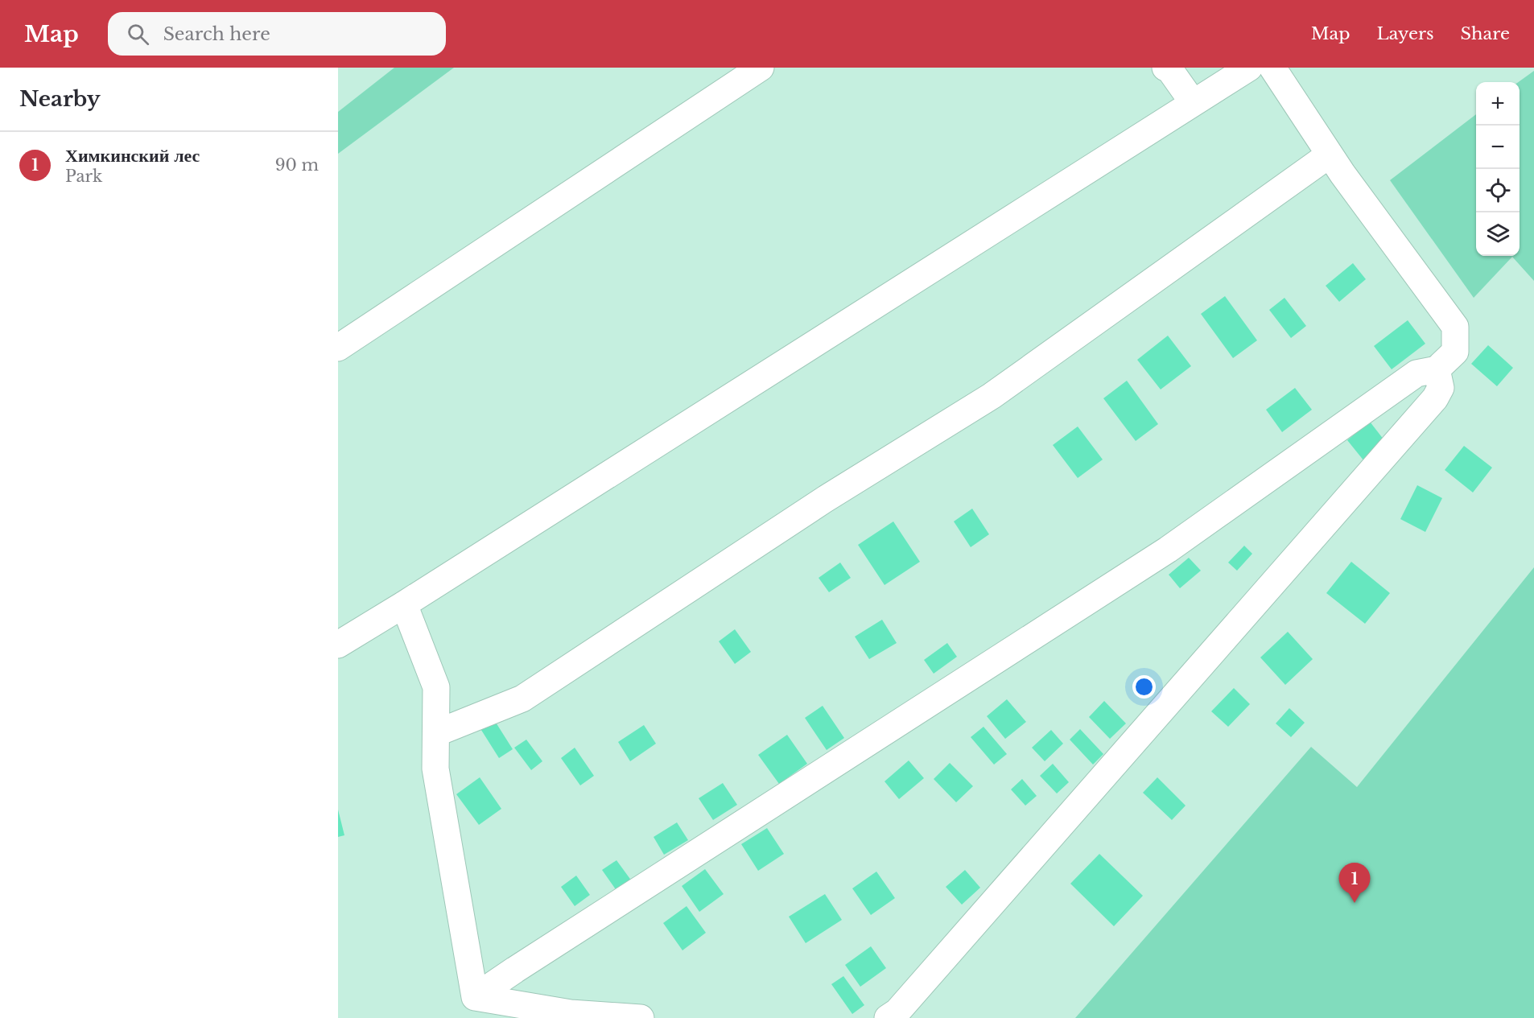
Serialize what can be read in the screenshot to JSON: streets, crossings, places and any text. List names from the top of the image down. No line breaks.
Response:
{"page":{"header":"Map","search":"Search here","nav":["Map","Layers","Share"],"heading":"Nearby","map_buttons":["+","−"],"list":[{"mark":"1","name":"Химкинский лес","note":"Park","value":"90 m"}],"pins":"1"}}
